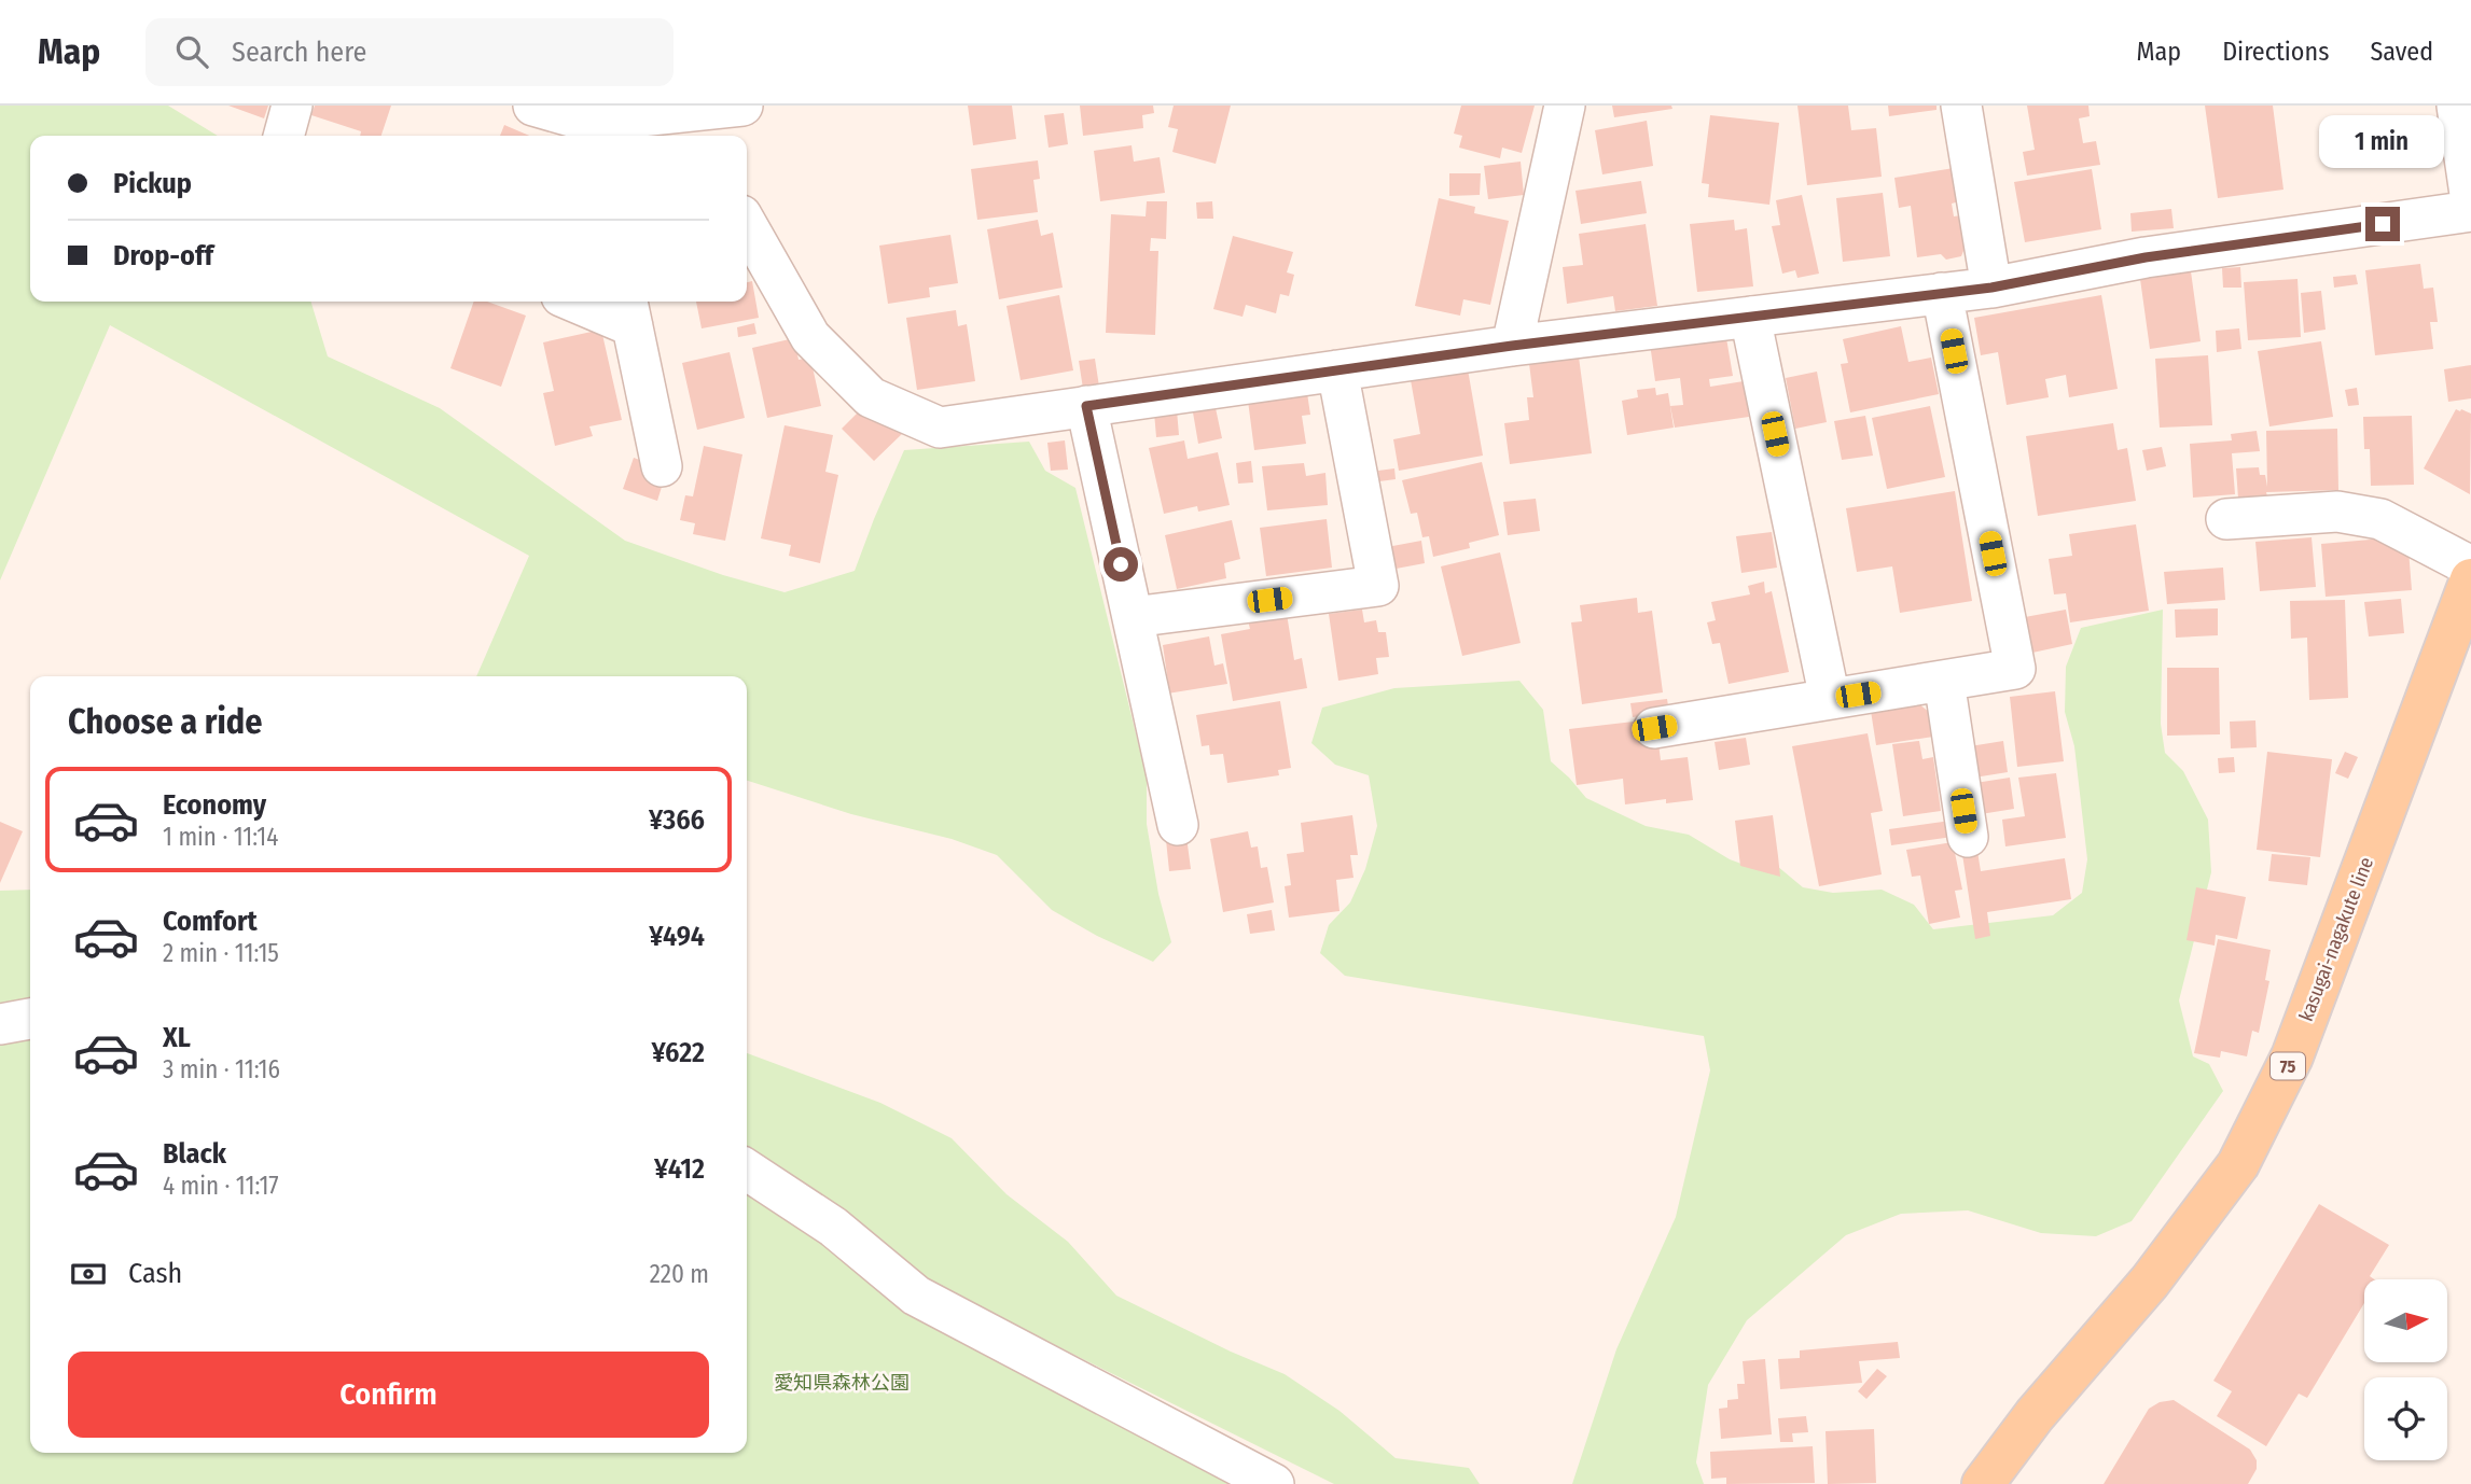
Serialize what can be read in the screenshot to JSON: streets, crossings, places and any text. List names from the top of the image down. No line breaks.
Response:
{"streets":{"main road":["kasugai-nagakute line","75"]},"parks":["愛知県森林公園"],"north":"right","page":{"header":"Map","search":"Search here","nav":["Map","Directions","Saved"],"bubble":"1 min","banner":["Pickup","Drop-off"],"heading":"Choose a ride","list":[{"name":"Economy","note":"1 min · 11:14","value":"¥366"},{"name":"Comfort","note":"2 min · 11:15","value":"¥494"},{"name":"XL","note":"3 min · 11:16","value":"¥622"},{"name":"Black","note":"4 min · 11:17","value":"¥412"}],"pay":["Cash","220 m"],"buttons":"Confirm"}}
